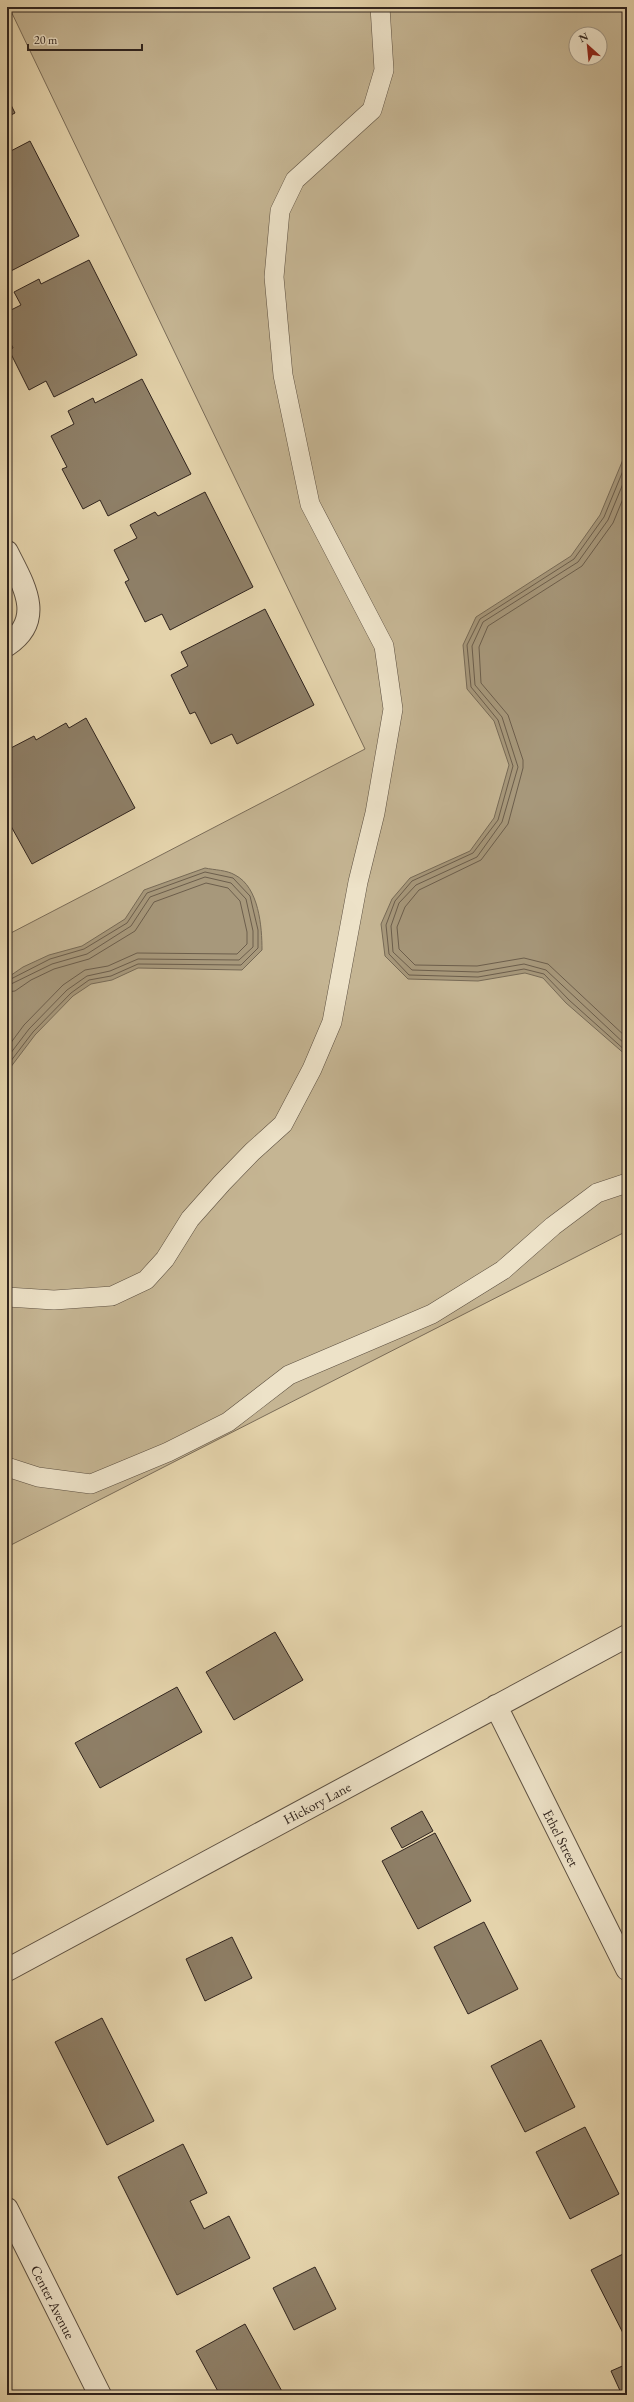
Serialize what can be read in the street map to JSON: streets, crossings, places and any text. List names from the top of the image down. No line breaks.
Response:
{"streets":{"street":["Hickory Lane","Ethel Street","Center Avenue"]},"crossings":[["Hickory Lane","Ethel Street"]],"scale_bar":"20 m","north":"top left"}
